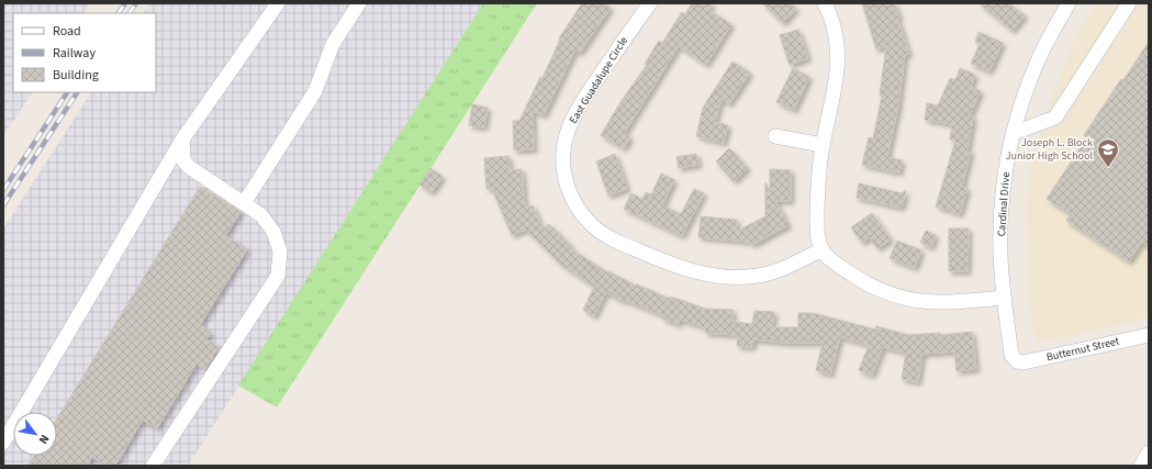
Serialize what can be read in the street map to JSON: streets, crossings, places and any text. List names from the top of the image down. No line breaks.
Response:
{"streets":{"street":["East Guadalupe Circle","Cardinal Drive","Butternut Street"]},"crossings":[["Cardinal Drive","Butternut Street"]],"places":{"school or university":["Joseph L. Block Junior High School"]},"legend":["Road","Railway","Building"],"north":"bottom right"}
